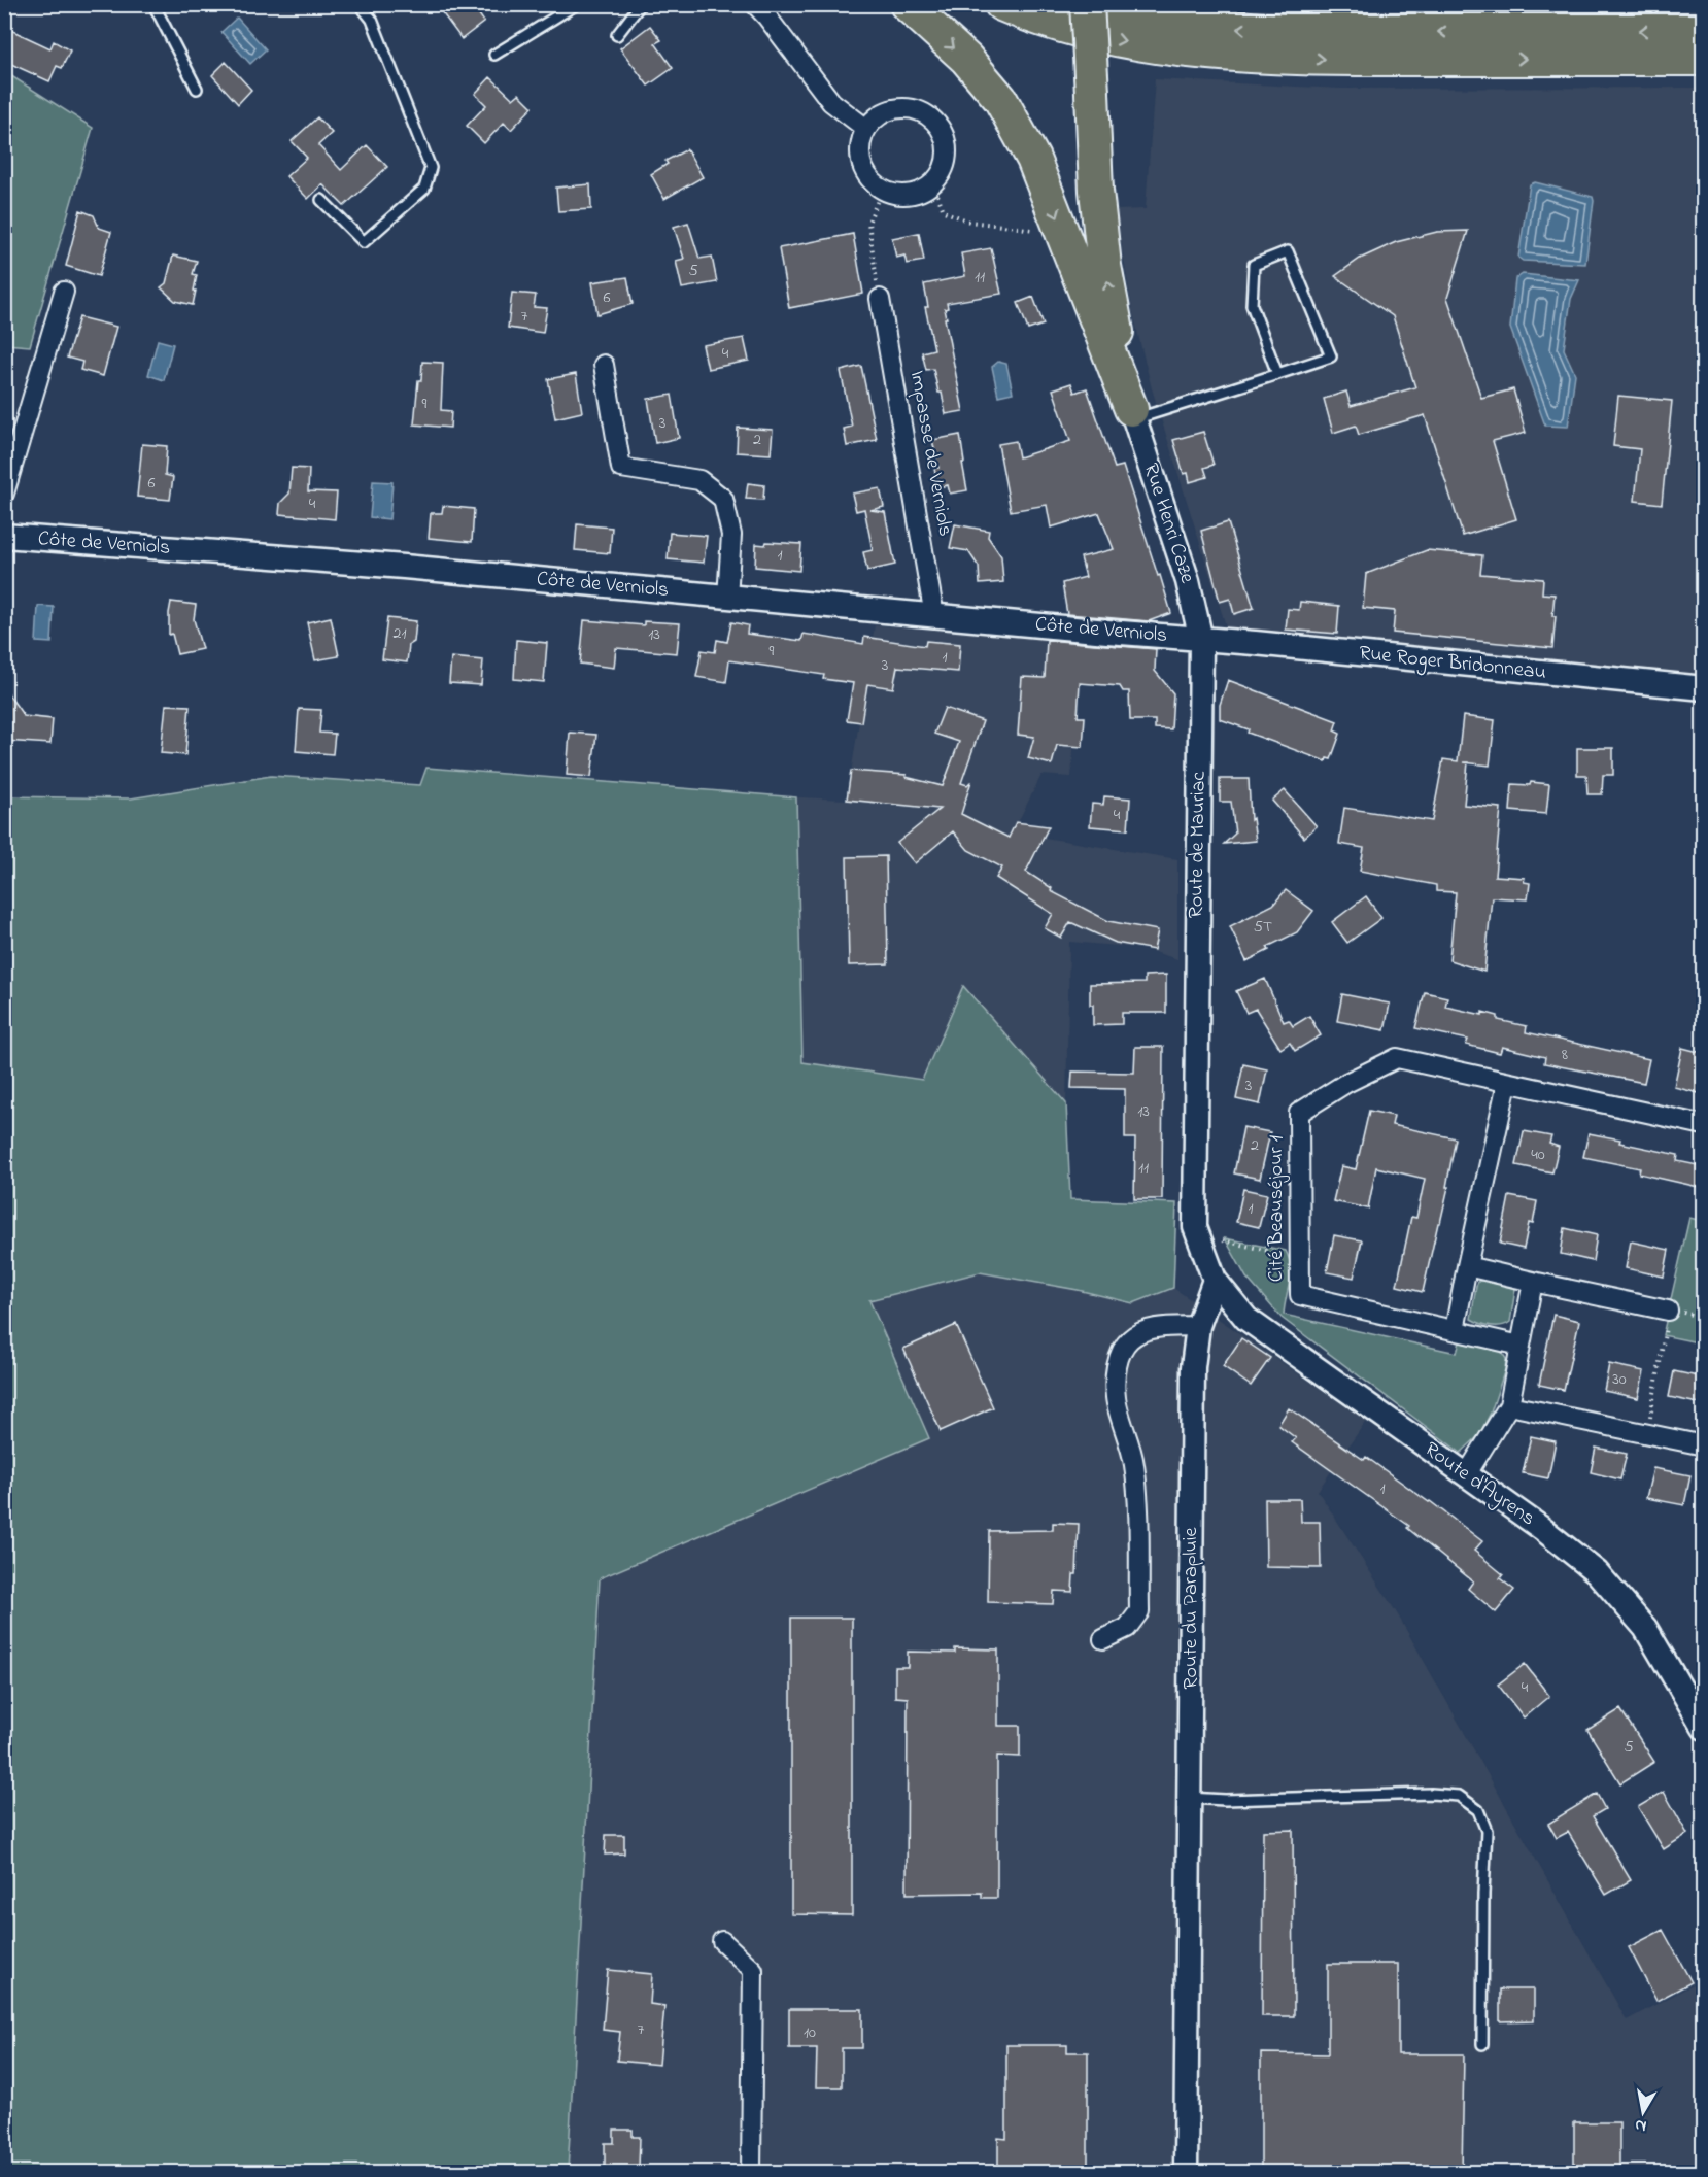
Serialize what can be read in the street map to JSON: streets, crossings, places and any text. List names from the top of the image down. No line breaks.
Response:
{"streets":{"street":["Impasse de Verniols","Rue Henri Caze","Côte de Verniols","Rue Roger Bridonneau","Route de Mauriac","Cité Beauséjour 1","Route d'Ayrens","Route du Parapluie"]},"crossings":[["Impasse de Verniols","Côte de Verniols"],["Rue Henri Caze","Côte de Verniols"],["Rue Henri Caze","Rue Roger Bridonneau"],["Rue Henri Caze","Route de Mauriac"],["Côte de Verniols","Rue Roger Bridonneau"],["Côte de Verniols","Route de Mauriac"],["Rue Roger Bridonneau","Route de Mauriac"],["Route d'Ayrens","Route du Parapluie"]],"house_numbers":["5","11","6","7","4","9","3","2","6","4","1","21","13","9","1","3","4","5T","8","3","13","2","40","11","1","30","1","4","5","7","10"],"north":"bottom"}
